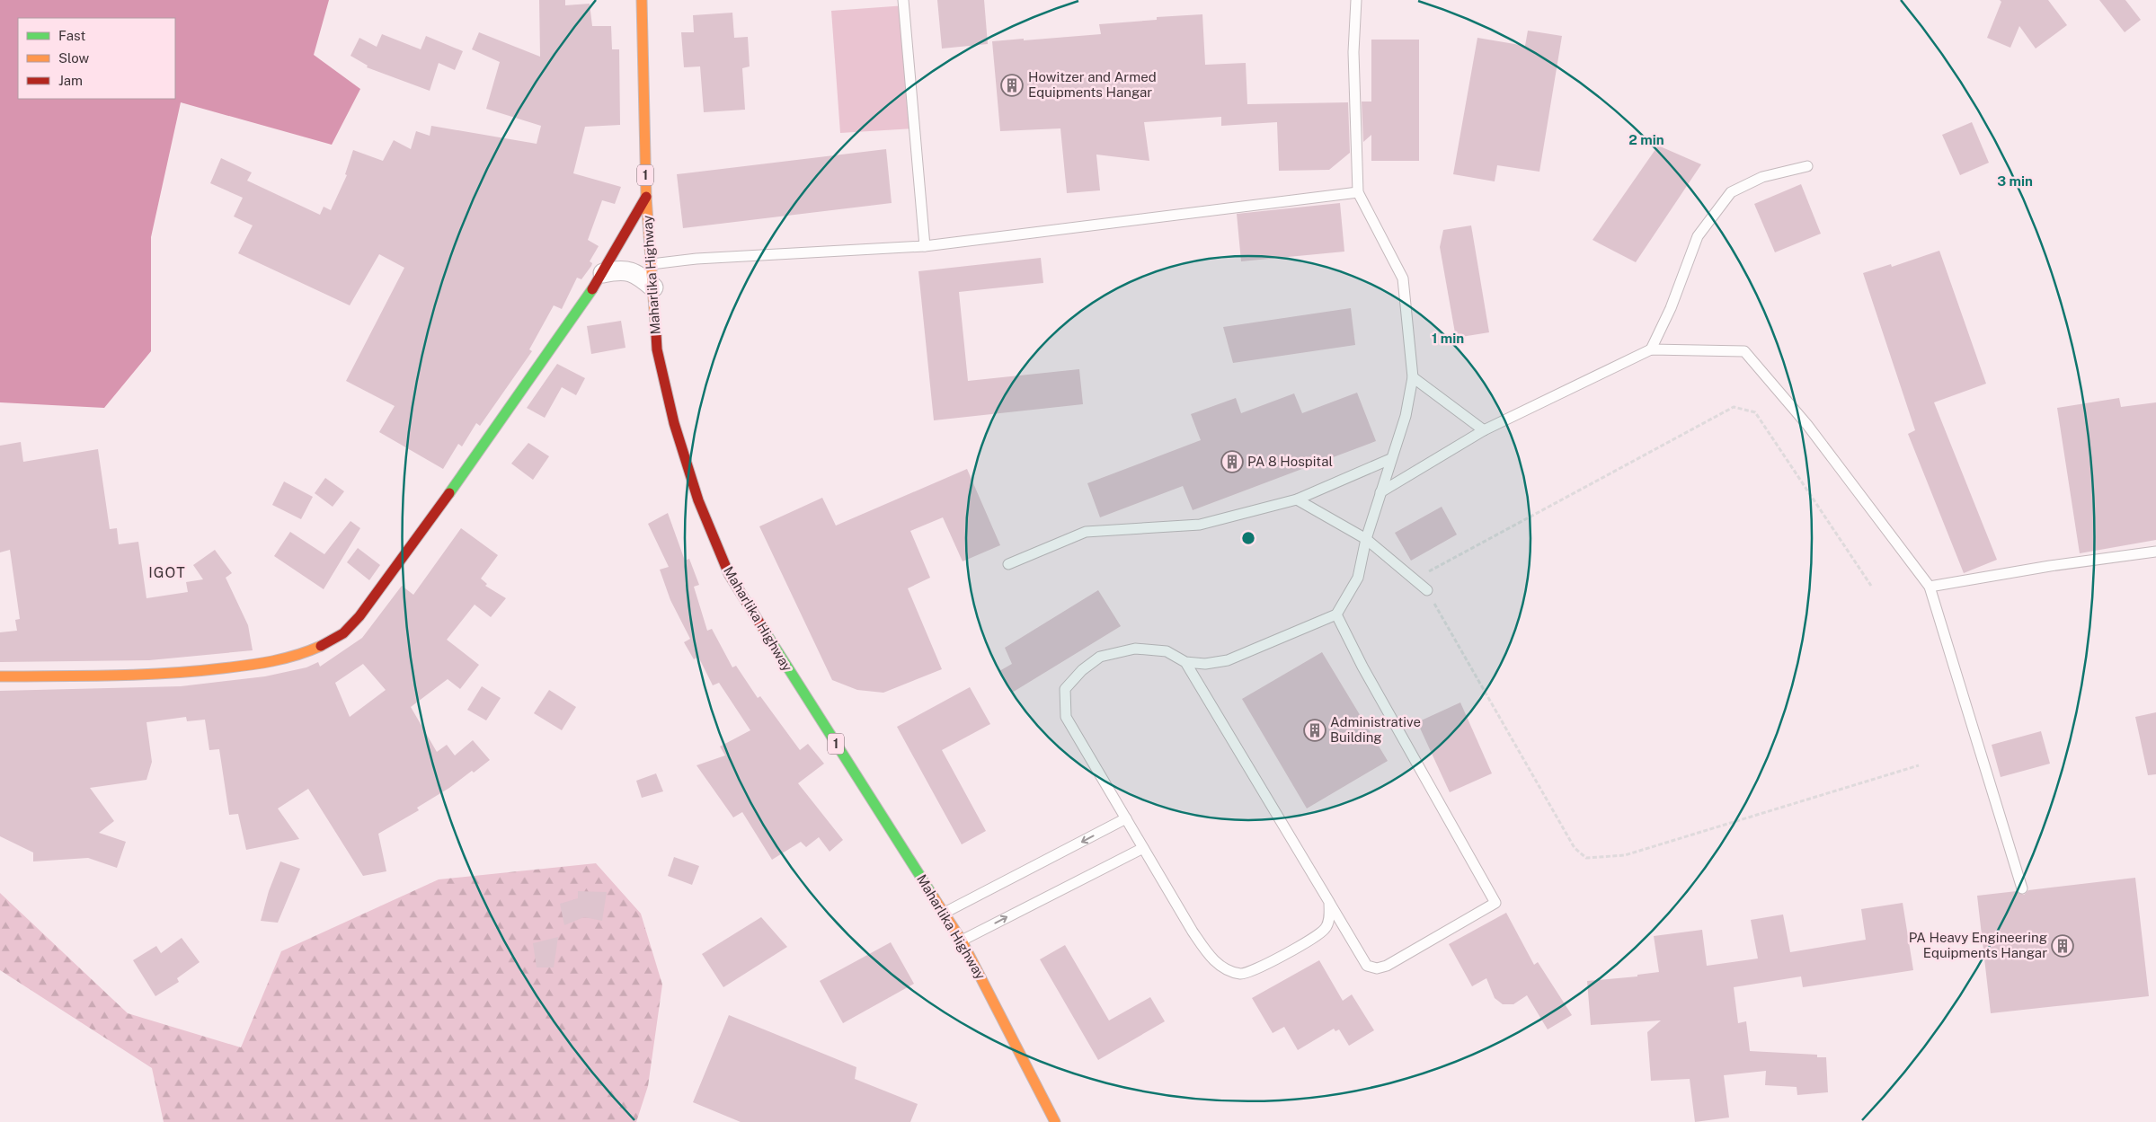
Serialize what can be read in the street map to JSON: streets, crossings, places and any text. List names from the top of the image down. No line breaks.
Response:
{"streets":{"main road":["1","Maharlika Highway"]},"districts":["IGOT"],"places":{"building":["Howitzer and Armed Equipments Hangar","PA 8 Hospital","Administrative Building","PA Heavy Engineering Equipments Hangar"]},"legend":["Fast","Slow","Jam"],"rings":["2 min","3 min","1 min"]}
